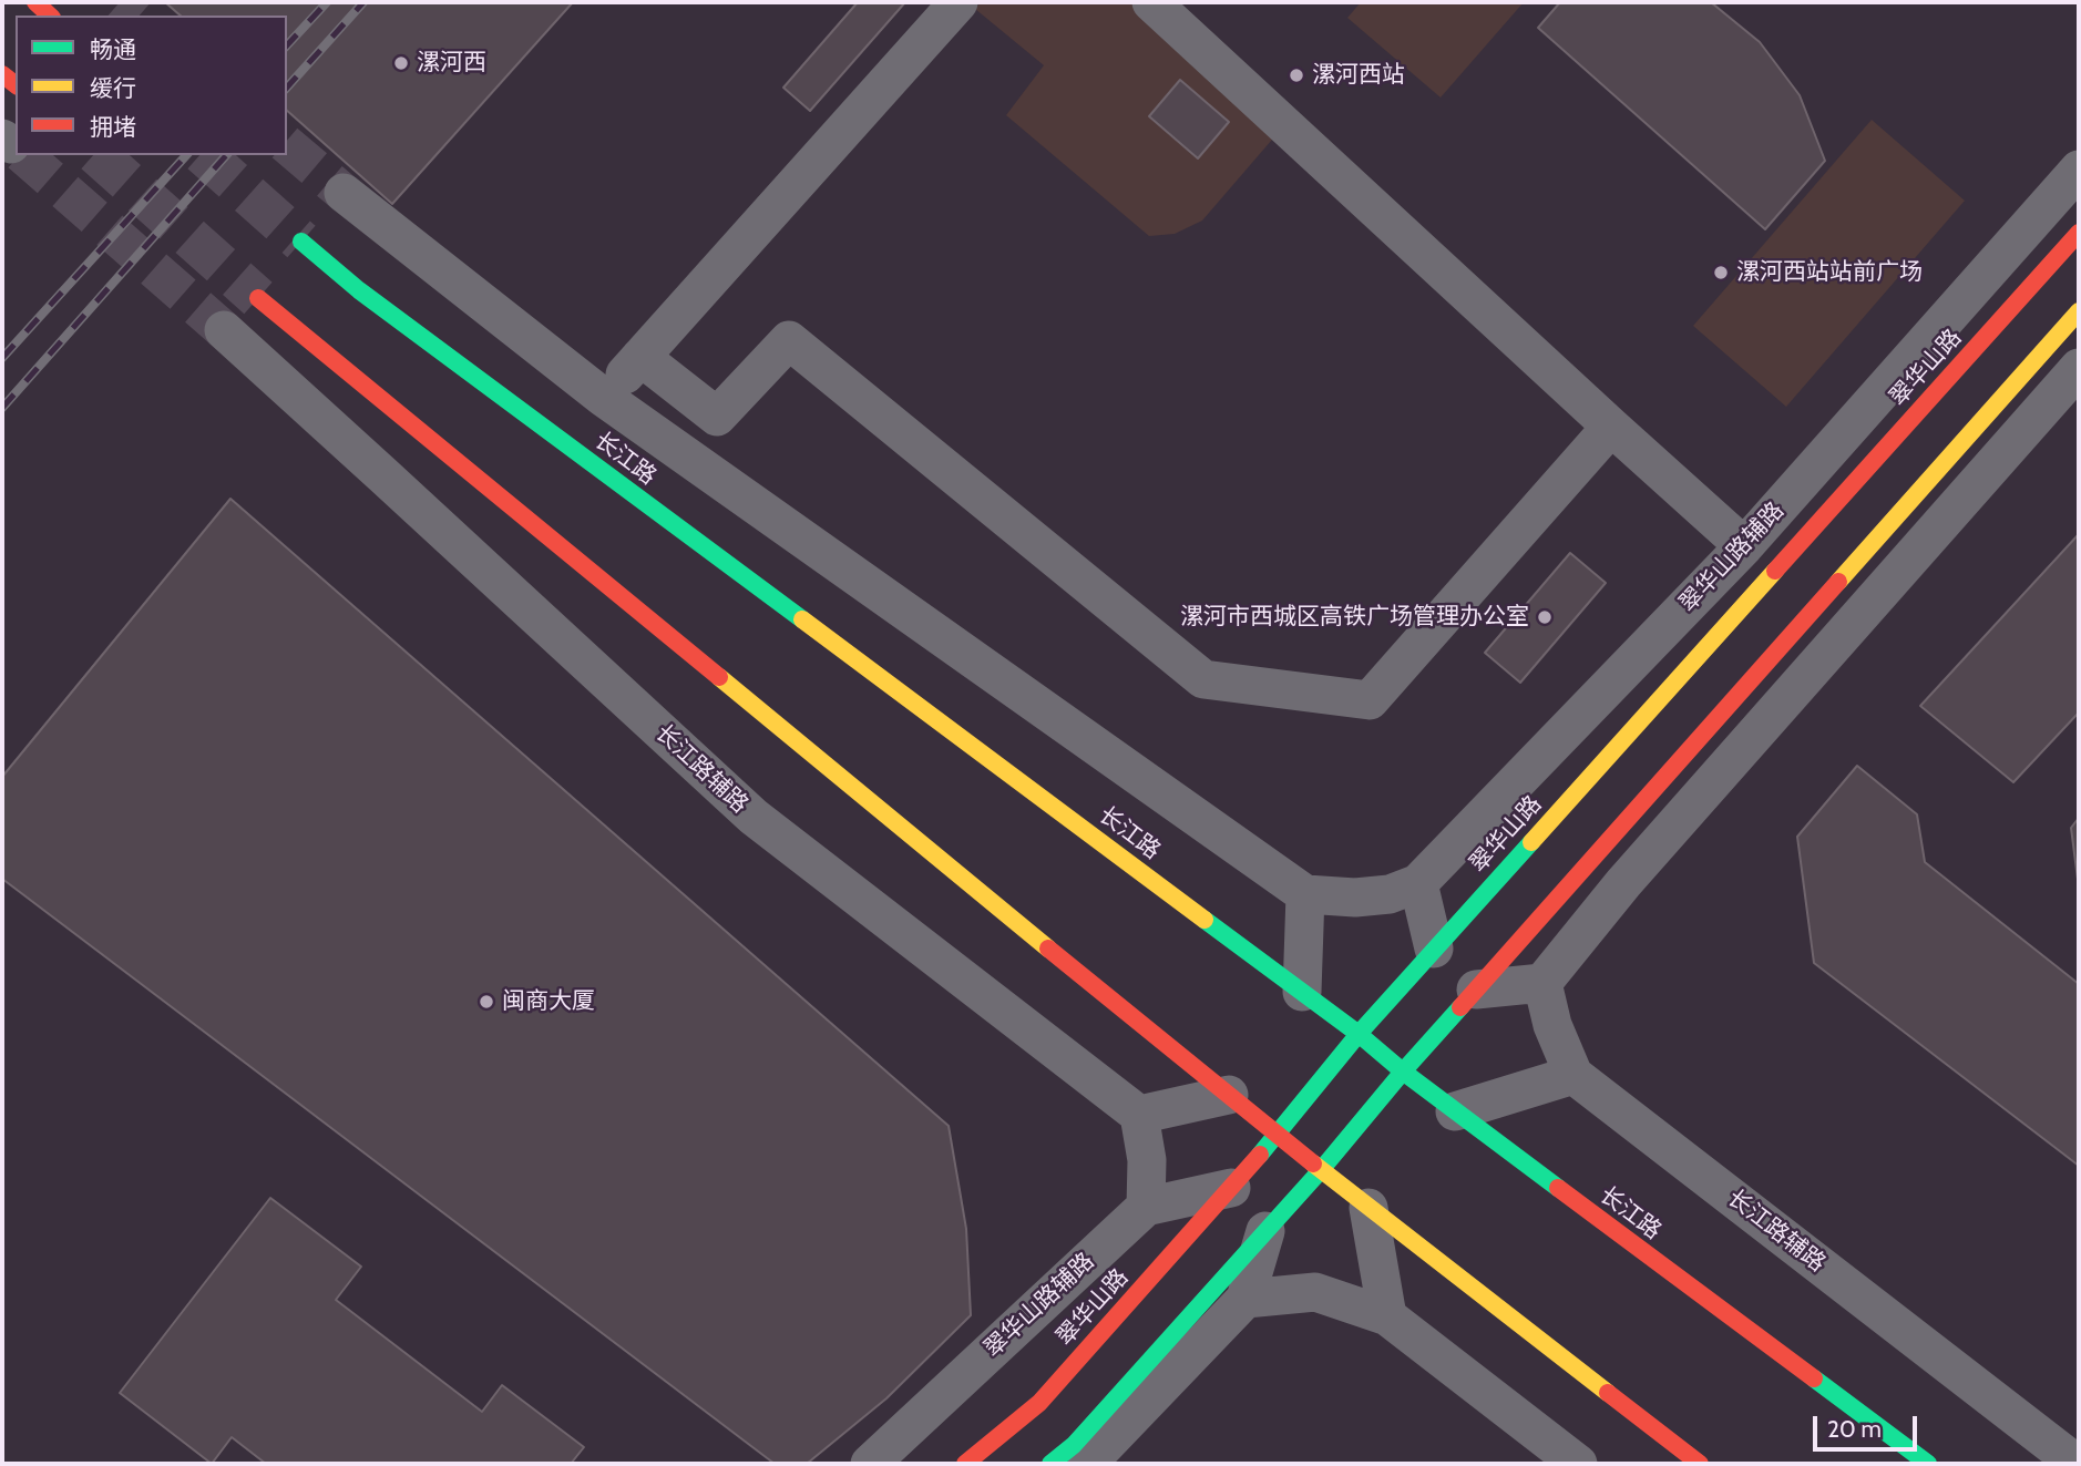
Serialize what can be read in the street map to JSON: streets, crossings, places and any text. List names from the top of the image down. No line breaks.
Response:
{"streets":{"main road":["翠华山路","长江路"],"street":["翠华山路辅路","长江路辅路"]},"crossings":[["翠华山路","长江路"]],"places":["漯河西","漯河西站","漯河西站站前广场","漯河市西城区高铁广场管理办公室","闽商大厦"],"legend":["畅通","缓行","拥堵"],"scale_bar":"20 m"}
